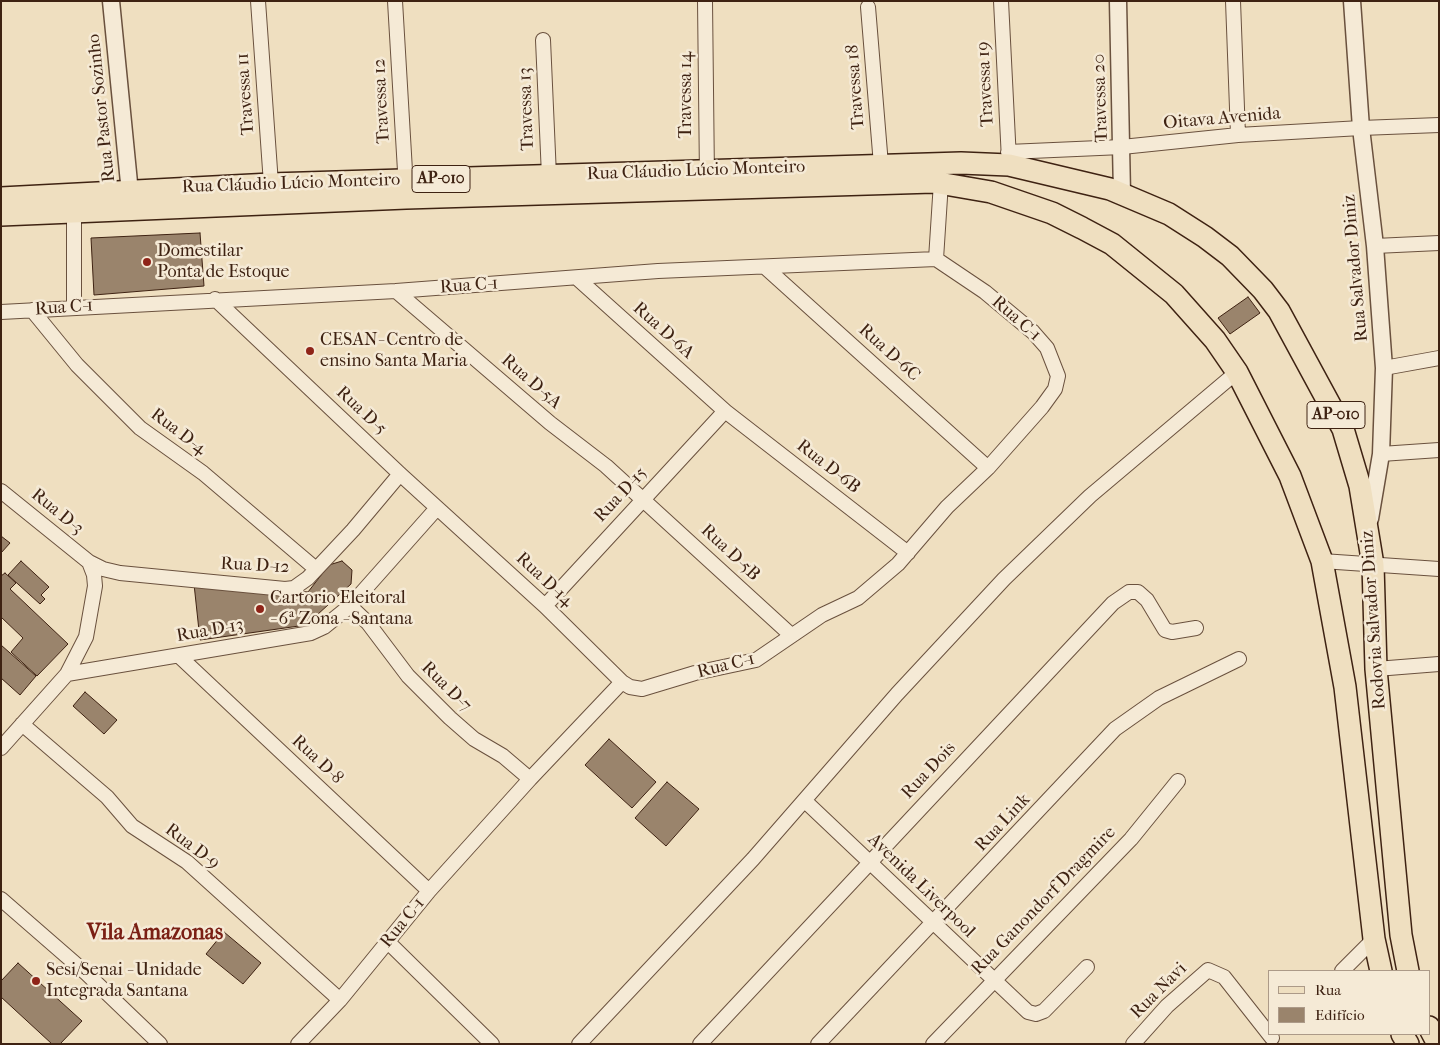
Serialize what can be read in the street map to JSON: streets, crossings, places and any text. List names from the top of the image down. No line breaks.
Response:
{"streets":{"main road":["Rua Cláudio Lúcio Monteiro","AP-010","Rodovia Salvador Diniz"],"street":["Travessa 19","Travessa 18","Travessa 11","Travessa 14","Travessa 20","Travessa 12","Rua Pastor Sozinho","Travessa 13","Oitava Avenida","Rua Salvador Diniz","Rua C-1","Rua D-6A","Rua D-6C","Rua D-5A","Rua D-5","Rua D-4","Rua D-6B","Rua D-15","Rua D-3","Rua D-5B","Rua D-12","Rua D-14","Rua D-13","Rua D-7","Rua D-8","Rua Dois","Rua Link","Rua D-9","Avenida Liverpool","Rua Ganondorf Dragmire","Rua Navi"]},"crossings":[["Travessa 19","Oitava Avenida"],["Travessa 19","Rodovia Salvador Diniz"],["Travessa 18","Rua Cláudio Lúcio Monteiro"],["Travessa 18","Rodovia Salvador Diniz"],["Travessa 11","Rua Cláudio Lúcio Monteiro"],["Travessa 14","Rua Cláudio Lúcio Monteiro"],["Travessa 20","Oitava Avenida"],["Travessa 20","Rodovia Salvador Diniz"],["Travessa 12","Rua Cláudio Lúcio Monteiro"],["Rua Pastor Sozinho","Rua Cláudio Lúcio Monteiro"],["Travessa 13","Rua Cláudio Lúcio Monteiro"],["Oitava Avenida","Rua Salvador Diniz"],["Oitava Avenida","Rodovia Salvador Diniz"],["Rua Cláudio Lúcio Monteiro","Rodovia Salvador Diniz"],["Rua Salvador Diniz","Rodovia Salvador Diniz"],["Rua C-1","Rua D-6A"],["Rua C-1","Rua D-6C"],["Rua C-1","Rua D-5A"],["Rua C-1","Rua D-5"],["Rua C-1","Rua D-4"],["Rua C-1","Rua D-6B"],["Rua C-1","Rua D-5B"],["Rua C-1","Rua D-14"],["Rua C-1","Rua D-7"],["Rua C-1","Rua D-8"],["Rua C-1","Rua D-9"],["Rua D-6A","Rua D-6B"],["Rua D-6A","Rua D-15"],["Rua D-5A","Rua D-15"],["Rua D-5A","Rua D-5B"],["Rua D-5","Rua D-12"],["Rua D-5","Rua D-14"],["Rua D-5","Rua D-13"],["Rua D-4","Rua D-12"],["Rua D-6B","Rua D-15"],["Rua D-15","Rua D-5B"],["Rua D-15","Rua D-14"],["Rua D-3","Rua D-12"],["Rua D-14","Rua D-13"],["Rua D-13","Rua D-7"],["Rua D-13","Rua D-8"],["Rua Dois","Avenida Liverpool"],["Rua Link","Avenida Liverpool"],["Avenida Liverpool","Rua Ganondorf Dragmire"]],"districts":["Vila Amazonas"],"places":["Domestilar Ponta de Estoque","CESAN- Centro de ensino Santa Maria","Cartorio Eleitoral - 6ª Zona - Santana","Sesi/Senai - Unidade Integrada Santana"],"legend":["Rua","Edifício"]}
